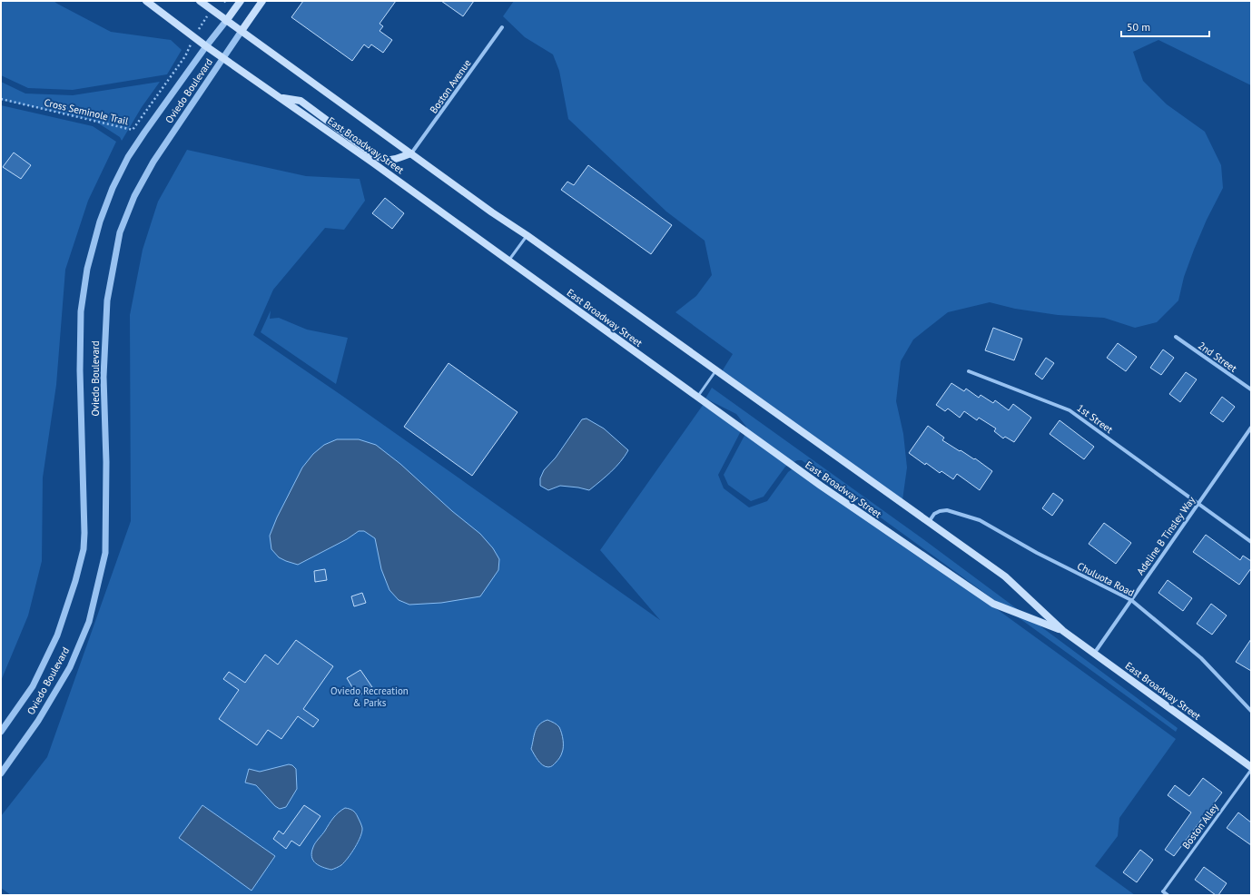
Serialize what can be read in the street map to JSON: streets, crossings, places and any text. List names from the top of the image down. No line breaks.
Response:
{"streets":{"main road":["Oviedo Boulevard","East Broadway Street"],"street":["Boston Avenue","2nd Street","1st Street","Adeline B Tinsley Way","Chuluota Road"],"lane":["Boston Alley"],"path":["Cross Seminole Trail"]},"crossings":[["Boston Avenue","East Broadway Street"],["Oviedo Boulevard","East Broadway Street"],["Cross Seminole Trail","East Broadway Street"],["East Broadway Street","Adeline B Tinsley Way"],["East Broadway Street","Chuluota Road"],["East Broadway Street","Boston Alley"],["1st Street","Adeline B Tinsley Way"],["Adeline B Tinsley Way","Chuluota Road"]],"parks":["Oviedo Recreation & Parks"],"scale_bar":"50 m"}
